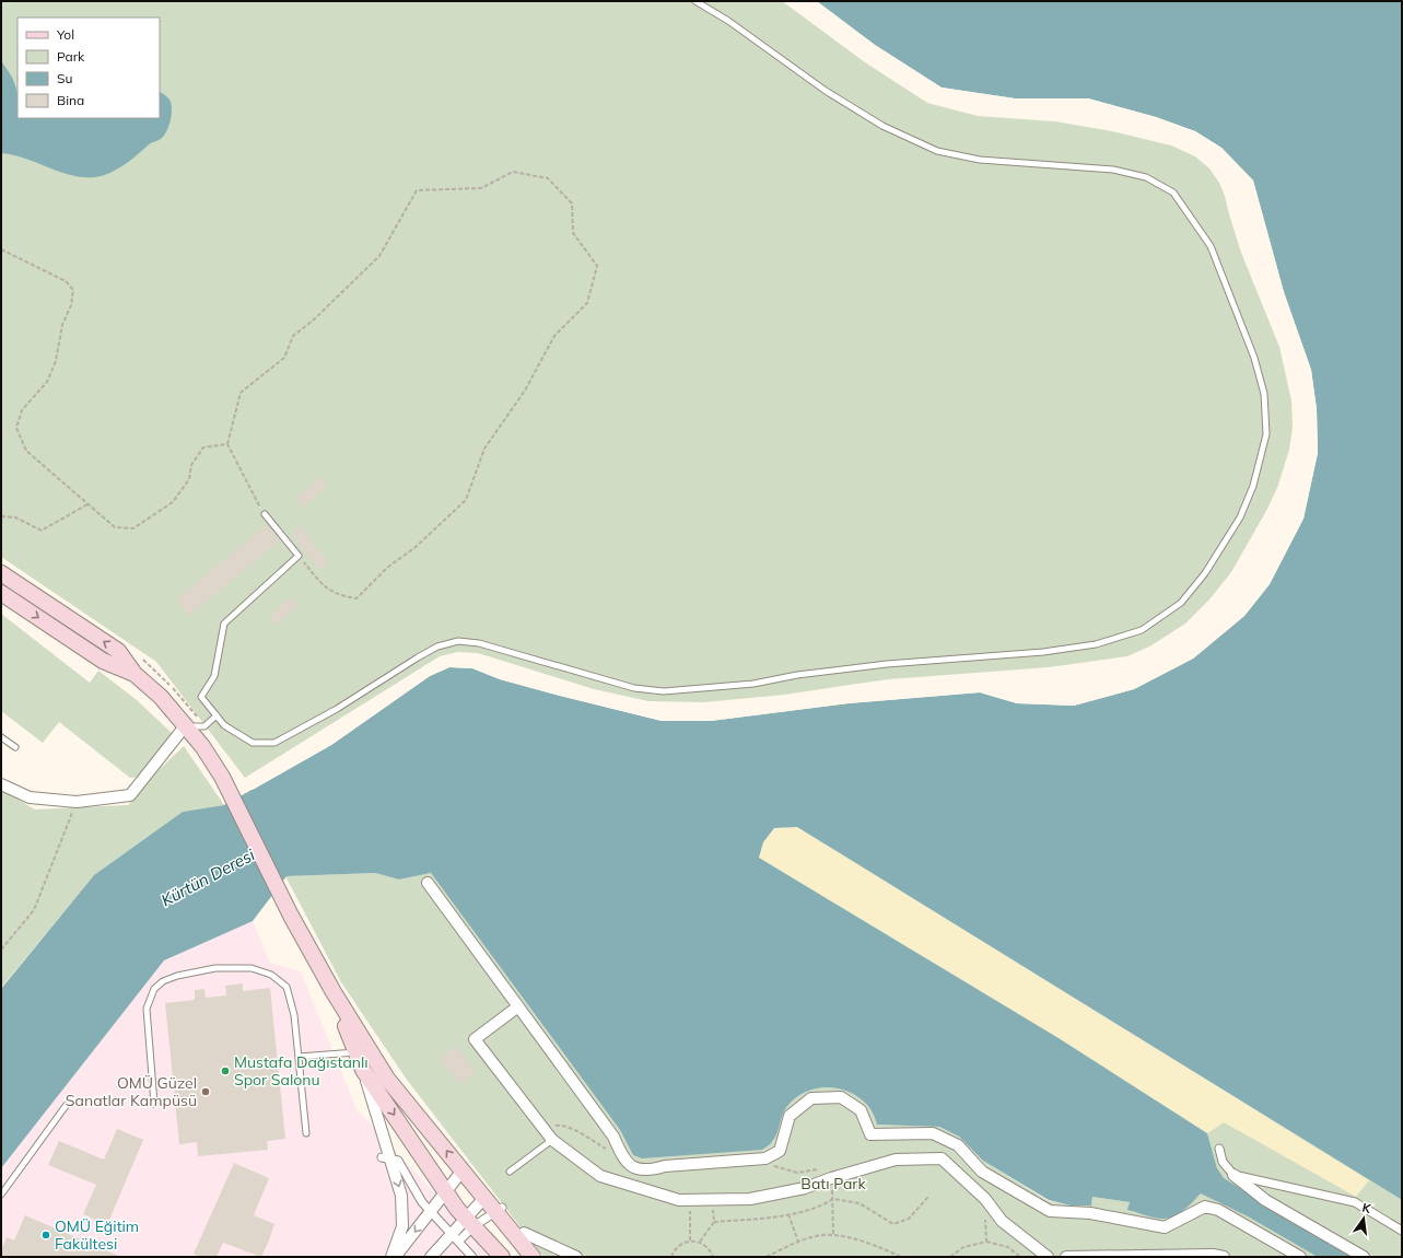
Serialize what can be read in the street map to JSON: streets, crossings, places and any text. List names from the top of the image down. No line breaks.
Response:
{"water":["Kürtün Deresi"],"parks":["Batı Park"],"places":["Mustafa Dağıstanlı Spor Salonu","OMÜ Güzel Sanatlar Kampüsü","OMÜ Eğitim Fakültesi"],"legend":["Yol","Park","Su","Bina"],"north":"top"}
